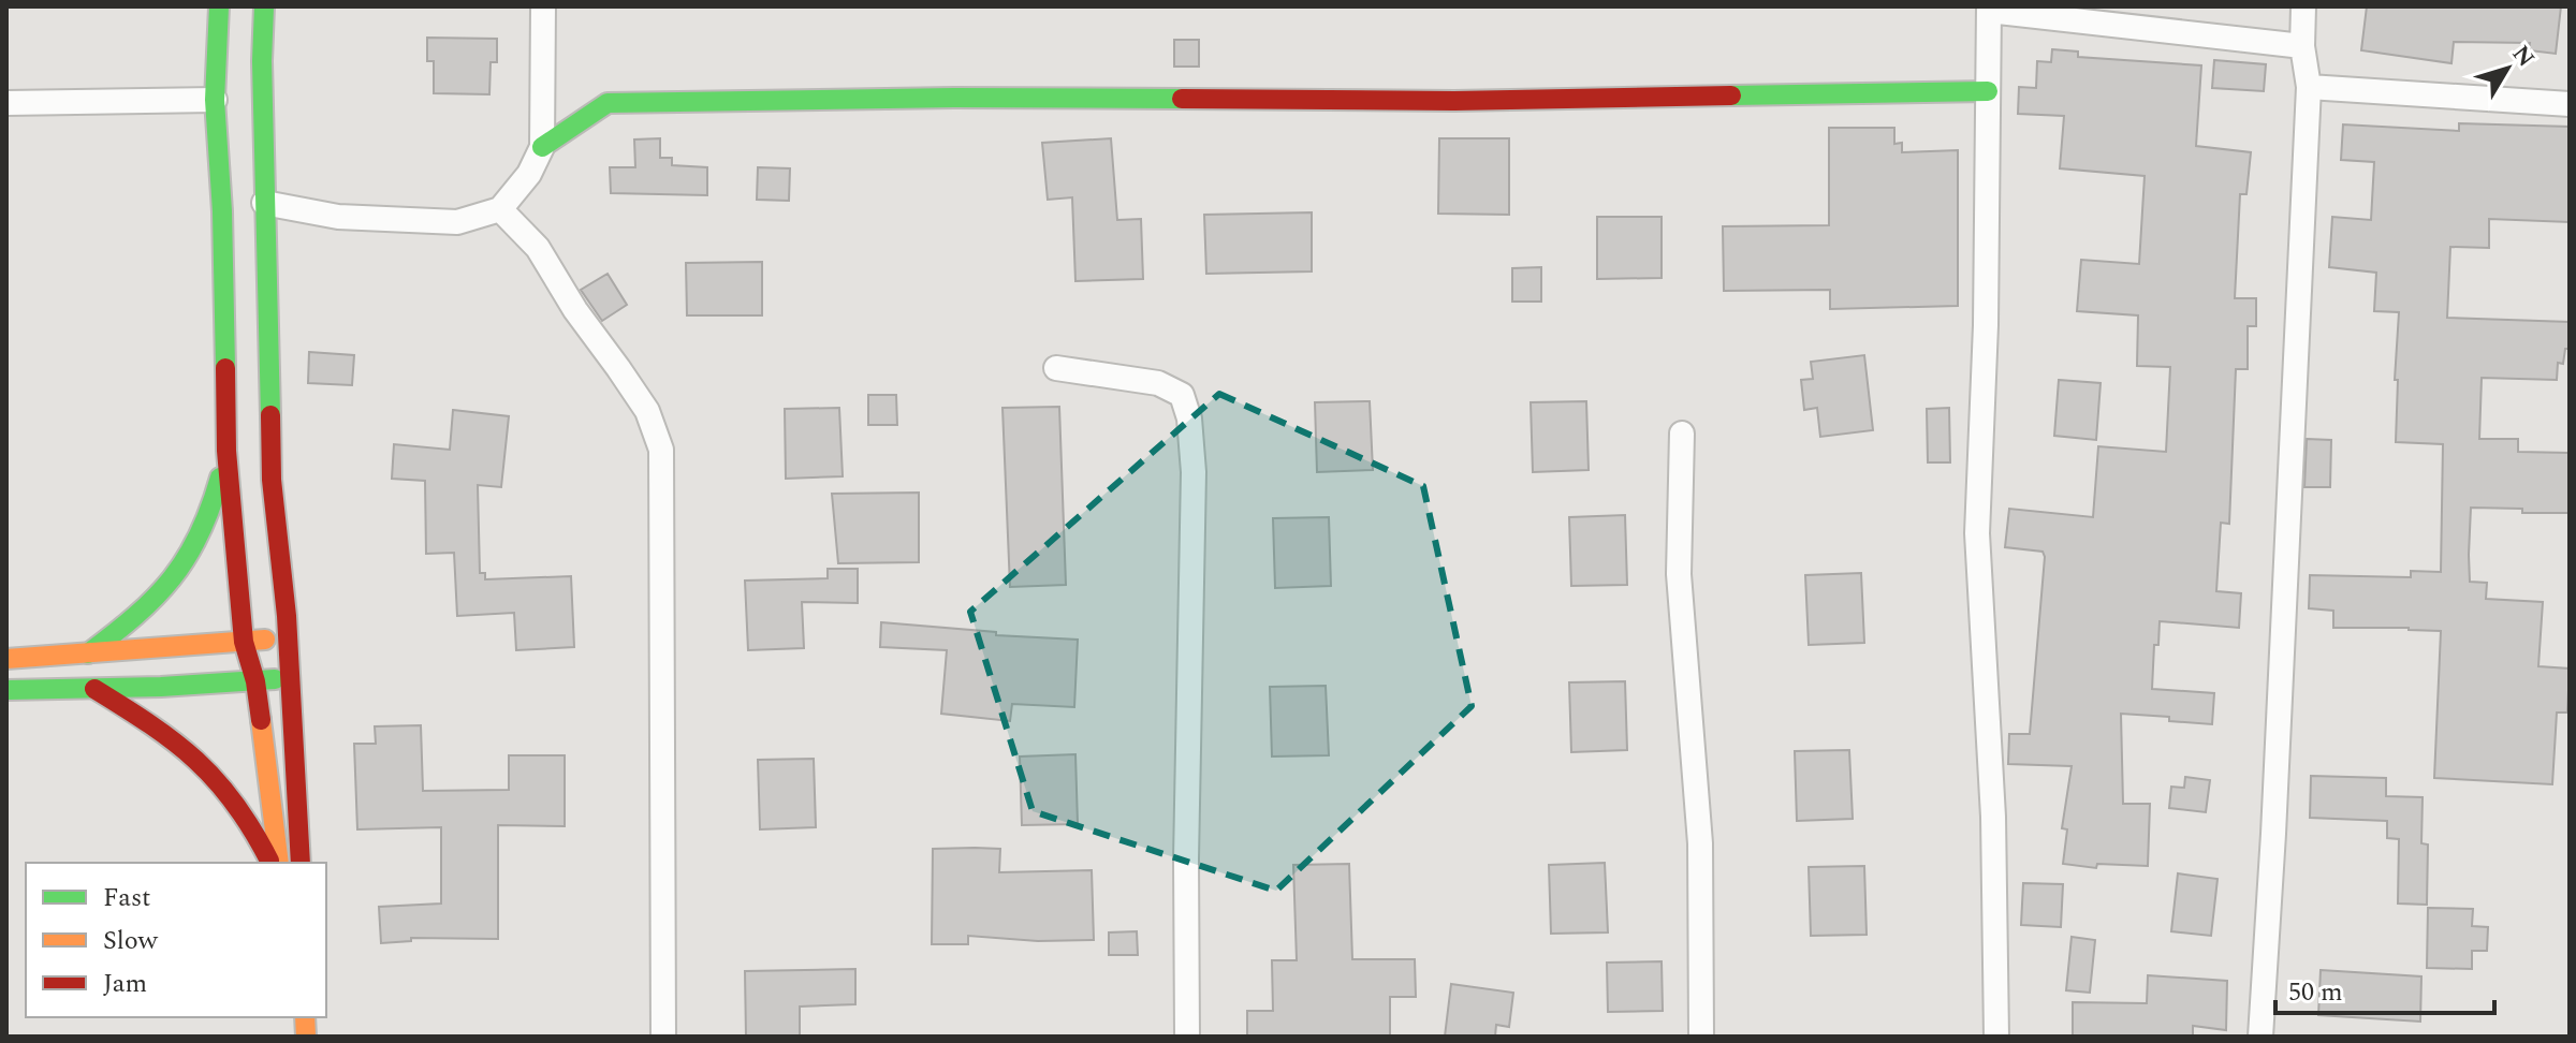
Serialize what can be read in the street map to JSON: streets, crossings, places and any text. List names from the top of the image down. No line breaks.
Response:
{"legend":["Fast","Slow","Jam"],"scale_bar":"50 m","north":"top right"}
